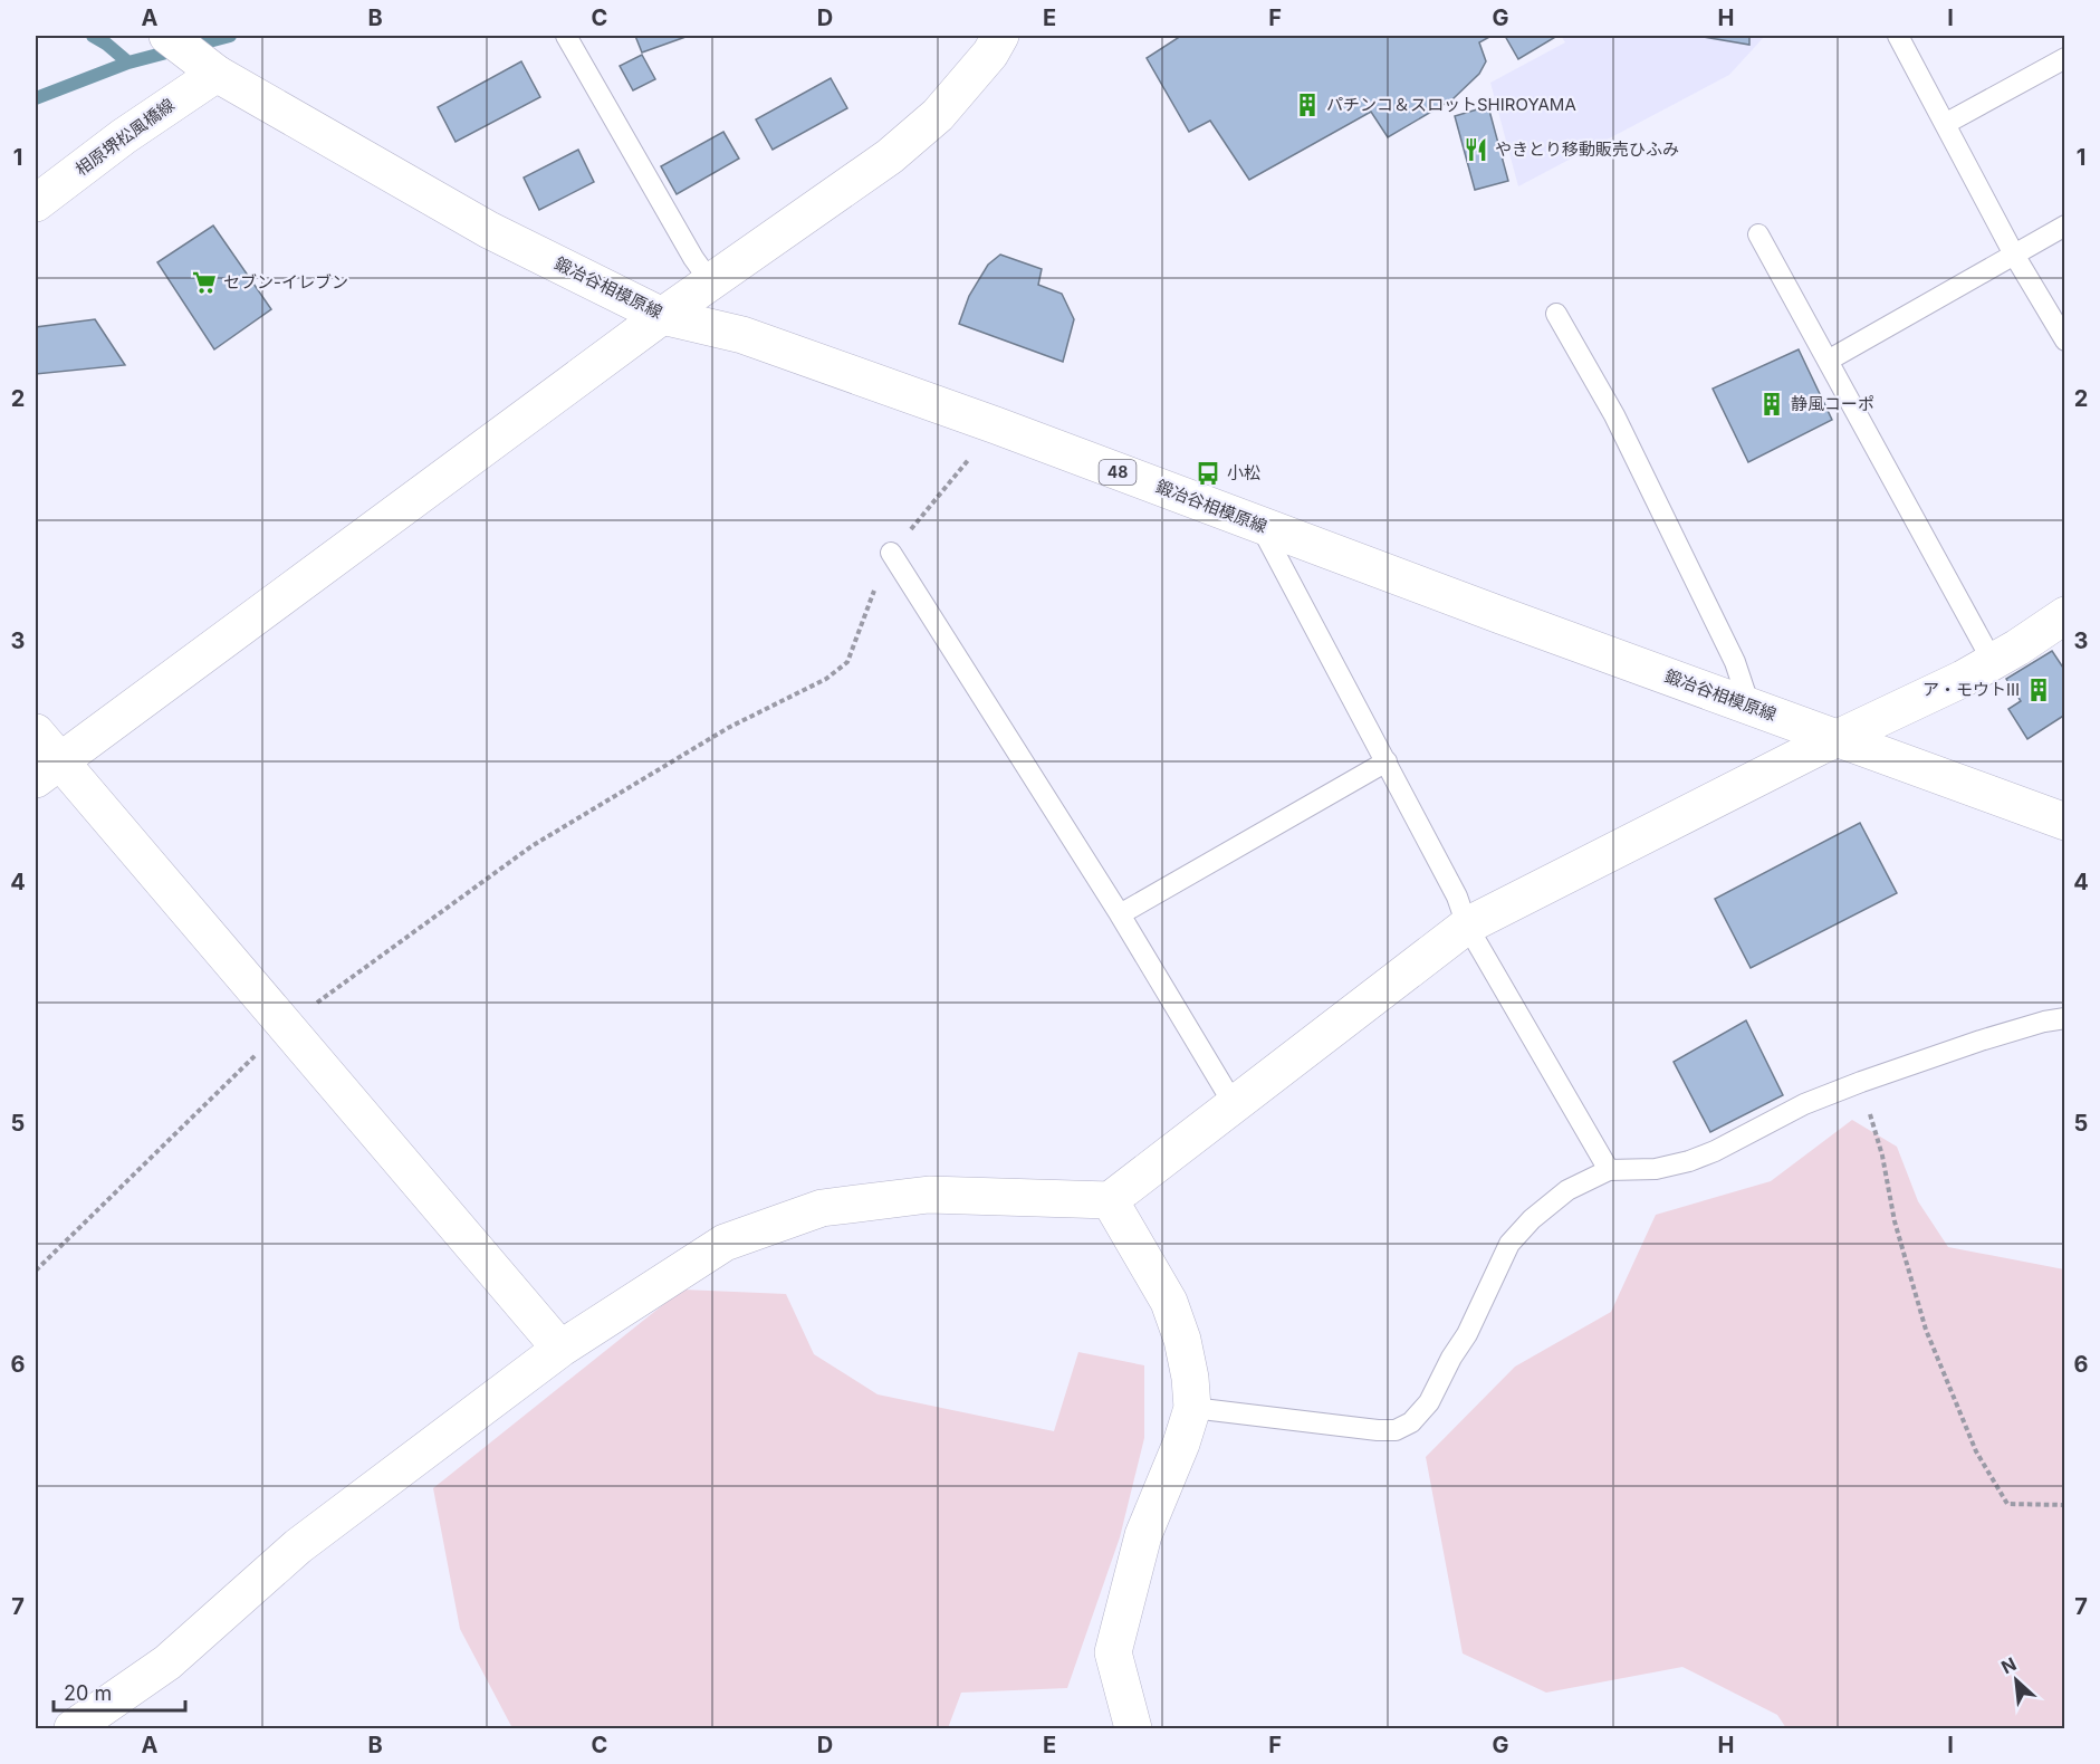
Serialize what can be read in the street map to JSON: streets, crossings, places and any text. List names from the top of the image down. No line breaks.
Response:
{"streets":{"street":["相原堺松風橋線","鍛冶谷相模原線","48"]},"crossings":[["相原堺松風橋線","鍛冶谷相模原線"],["相原堺松風橋線","48"],["鍛冶谷相模原線","48"]],"places":{"building":["パチンコ＆スロットSHIROYAMA","静風コーポ","ア・モウトⅢ"],"restaurant":["やきとり移動販売ひふみ"],"supermarket":["セブン-イレブン"],"bus stop":["小松"]},"scale_bar":"20 m","north":"top left","grid":{"columns":["A","B","C","D","E","F","G","H","I"],"rows":["1","2","3","4","5","6","7"]}}
